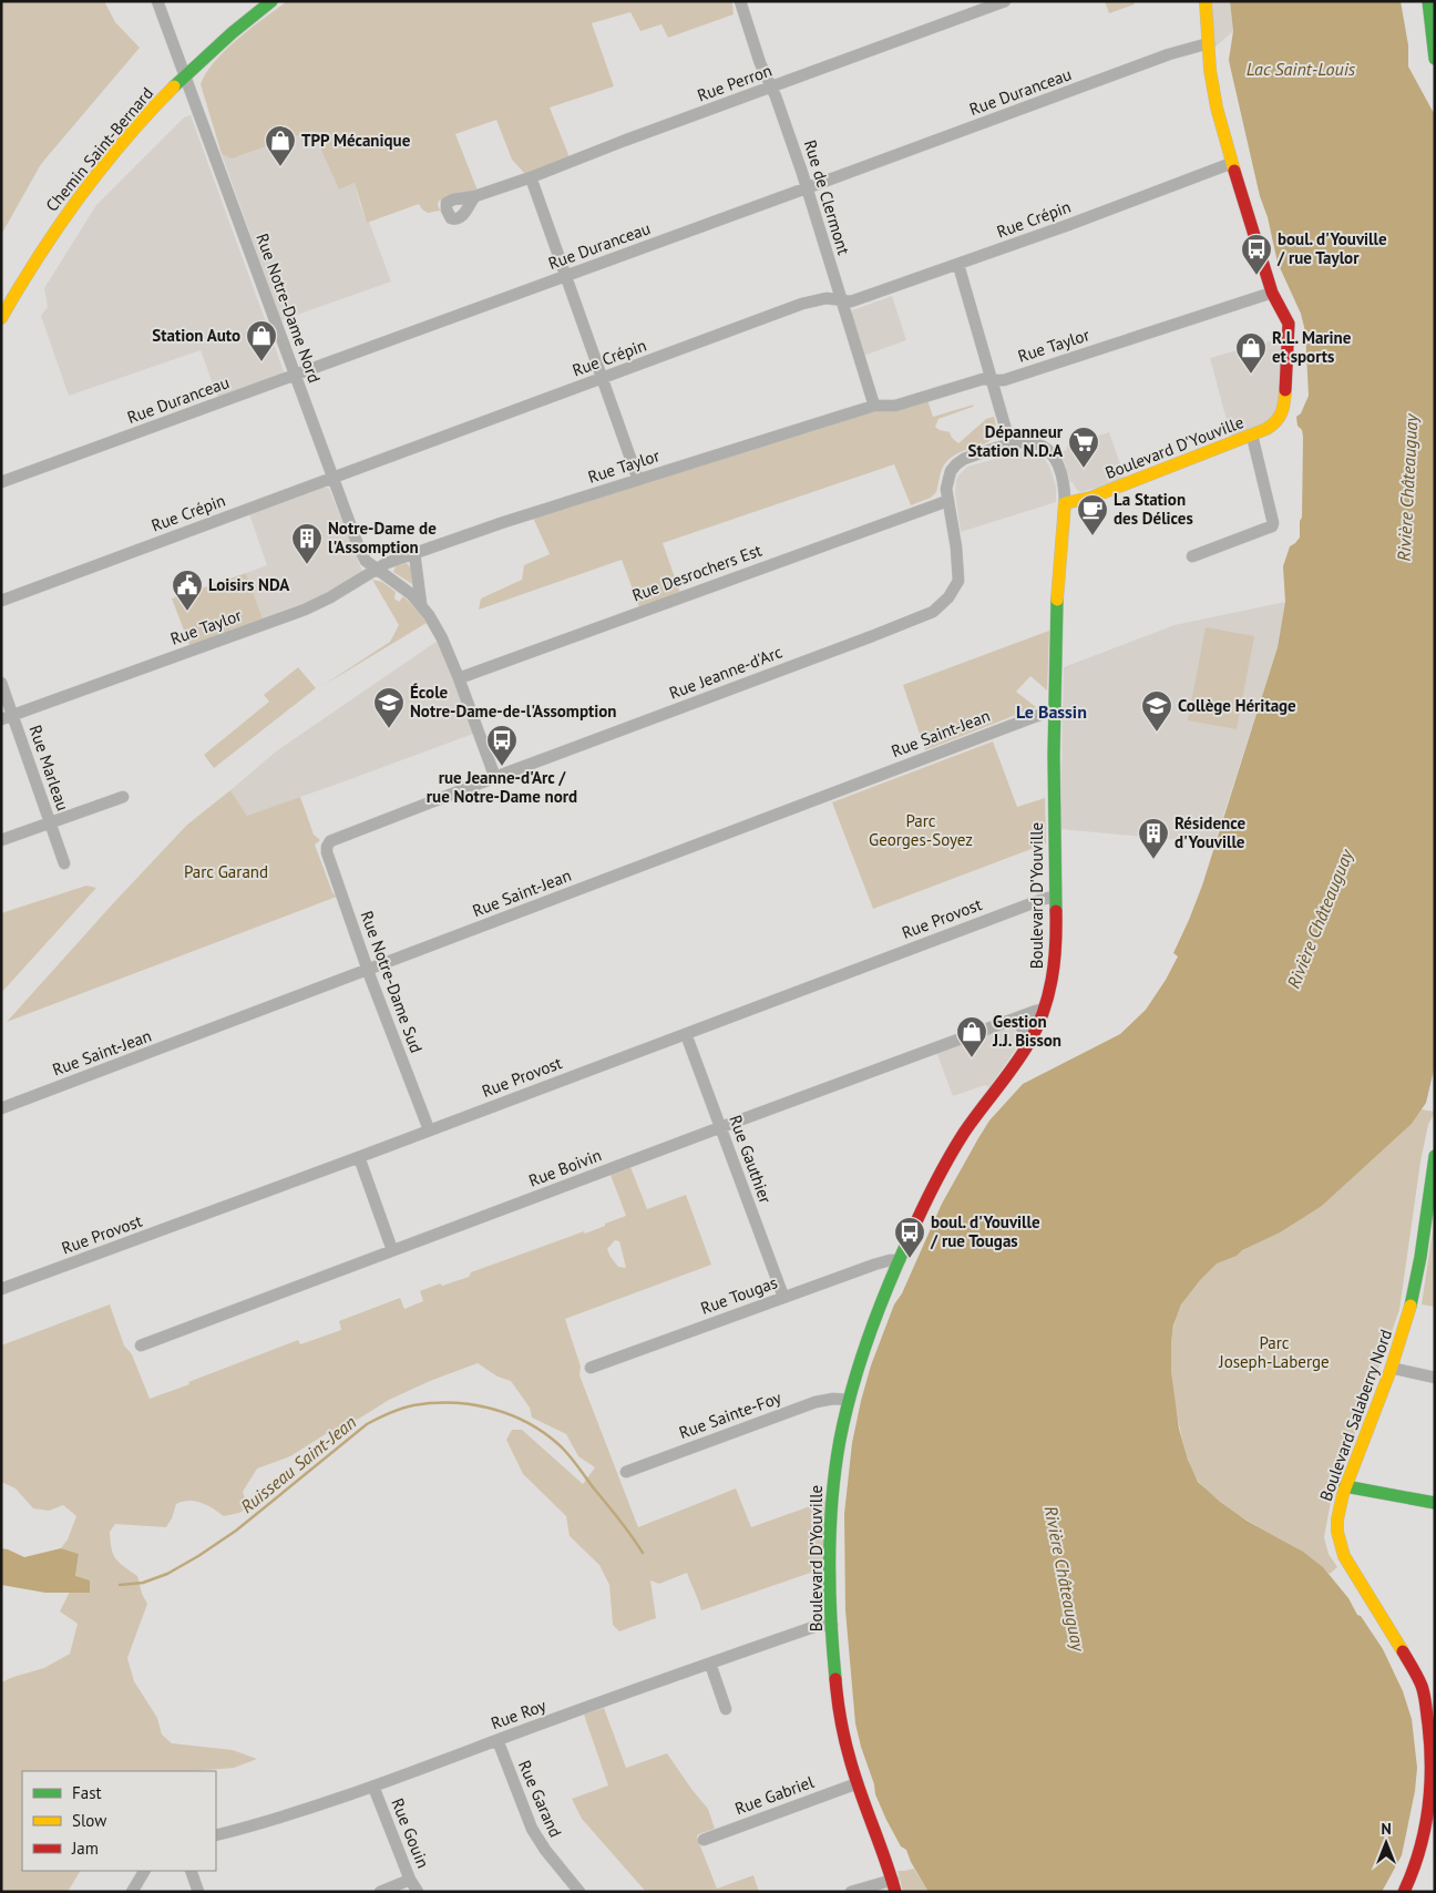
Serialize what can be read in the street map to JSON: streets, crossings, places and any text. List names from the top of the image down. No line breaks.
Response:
{"streets":{"street":["Rue Perron","Rue Duranceau","Chemin Saint-Bernard","Rue de Clermont","Rue Crépin","Rue Notre-Dame Nord","Rue Taylor","Boulevard D'Youville","Rue Desrochers Est","Rue Jeanne-d'Arc","Rue Saint-Jean","Rue Marleau","Rue Provost","Rue Notre-Dame Sud","Rue Gauthier","Rue Boivin","Rue Tougas","Rue Sainte-Foy","Boulevard Salaberry Nord","Rue Roy","Rue Gabriel","Rue Garand","Rue Gouin"]},"crossings":[["Rue Perron","Rue de Clermont"],["Rue Duranceau","Rue de Clermont"],["Rue Duranceau","Rue Notre-Dame Nord"],["Rue Duranceau","Boulevard D'Youville"],["Chemin Saint-Bernard","Rue Notre-Dame Nord"],["Rue de Clermont","Rue Crépin"],["Rue de Clermont","Rue Taylor"],["Rue Crépin","Rue Notre-Dame Nord"],["Rue Crépin","Boulevard D'Youville"],["Rue Notre-Dame Nord","Rue Taylor"],["Rue Notre-Dame Nord","Rue Desrochers Est"],["Rue Notre-Dame Nord","Rue Jeanne-d'Arc"],["Rue Taylor","Boulevard D'Youville"],["Rue Taylor","Rue Marleau"],["Boulevard D'Youville","Rue Jeanne-d'Arc"],["Boulevard D'Youville","Rue Saint-Jean"],["Boulevard D'Youville","Rue Provost"],["Boulevard D'Youville","Rue Boivin"],["Boulevard D'Youville","Rue Tougas"],["Boulevard D'Youville","Rue Sainte-Foy"],["Boulevard D'Youville","Rue Roy"],["Boulevard D'Youville","Rue Gabriel"],["Rue Desrochers Est","Rue Jeanne-d'Arc"],["Rue Jeanne-d'Arc","Rue Notre-Dame Sud"],["Rue Saint-Jean","Rue Notre-Dame Sud"],["Rue Provost","Rue Notre-Dame Sud"],["Rue Provost","Rue Gauthier"],["Rue Gauthier","Rue Boivin"],["Rue Gauthier","Rue Tougas"],["Rue Roy","Rue Garand"],["Rue Roy","Rue Gouin"]],"districts":["Le Bassin"],"water":["Lac Saint-Louis","Rivière Châteauguay","Ruisseau Saint-Jean"],"parks":["Parc Georges-Soyez","Parc Garand","Parc Joseph-Laberge"],"places":{"shop":["TPP Mécanique","Station Auto","R.L. Marine et sports","Gestion J.J. Bisson"],"bus stop":["boul. d'Youville / rue Taylor","rue Jeanne-d'Arc / rue Notre-Dame nord","boul. d'Youville / rue Tougas"],"supermarket":["Dépanneur Station N.D.A"],"cafe":["La Station des Délices"],"building":["Notre-Dame de l'Assomption","Résidence d'Youville"],"public building":["Loisirs NDA"],"school or university":["École Notre-Dame-de-l'Assomption","Collège Héritage"]},"legend":["Fast","Slow","Jam"],"north":"top"}
